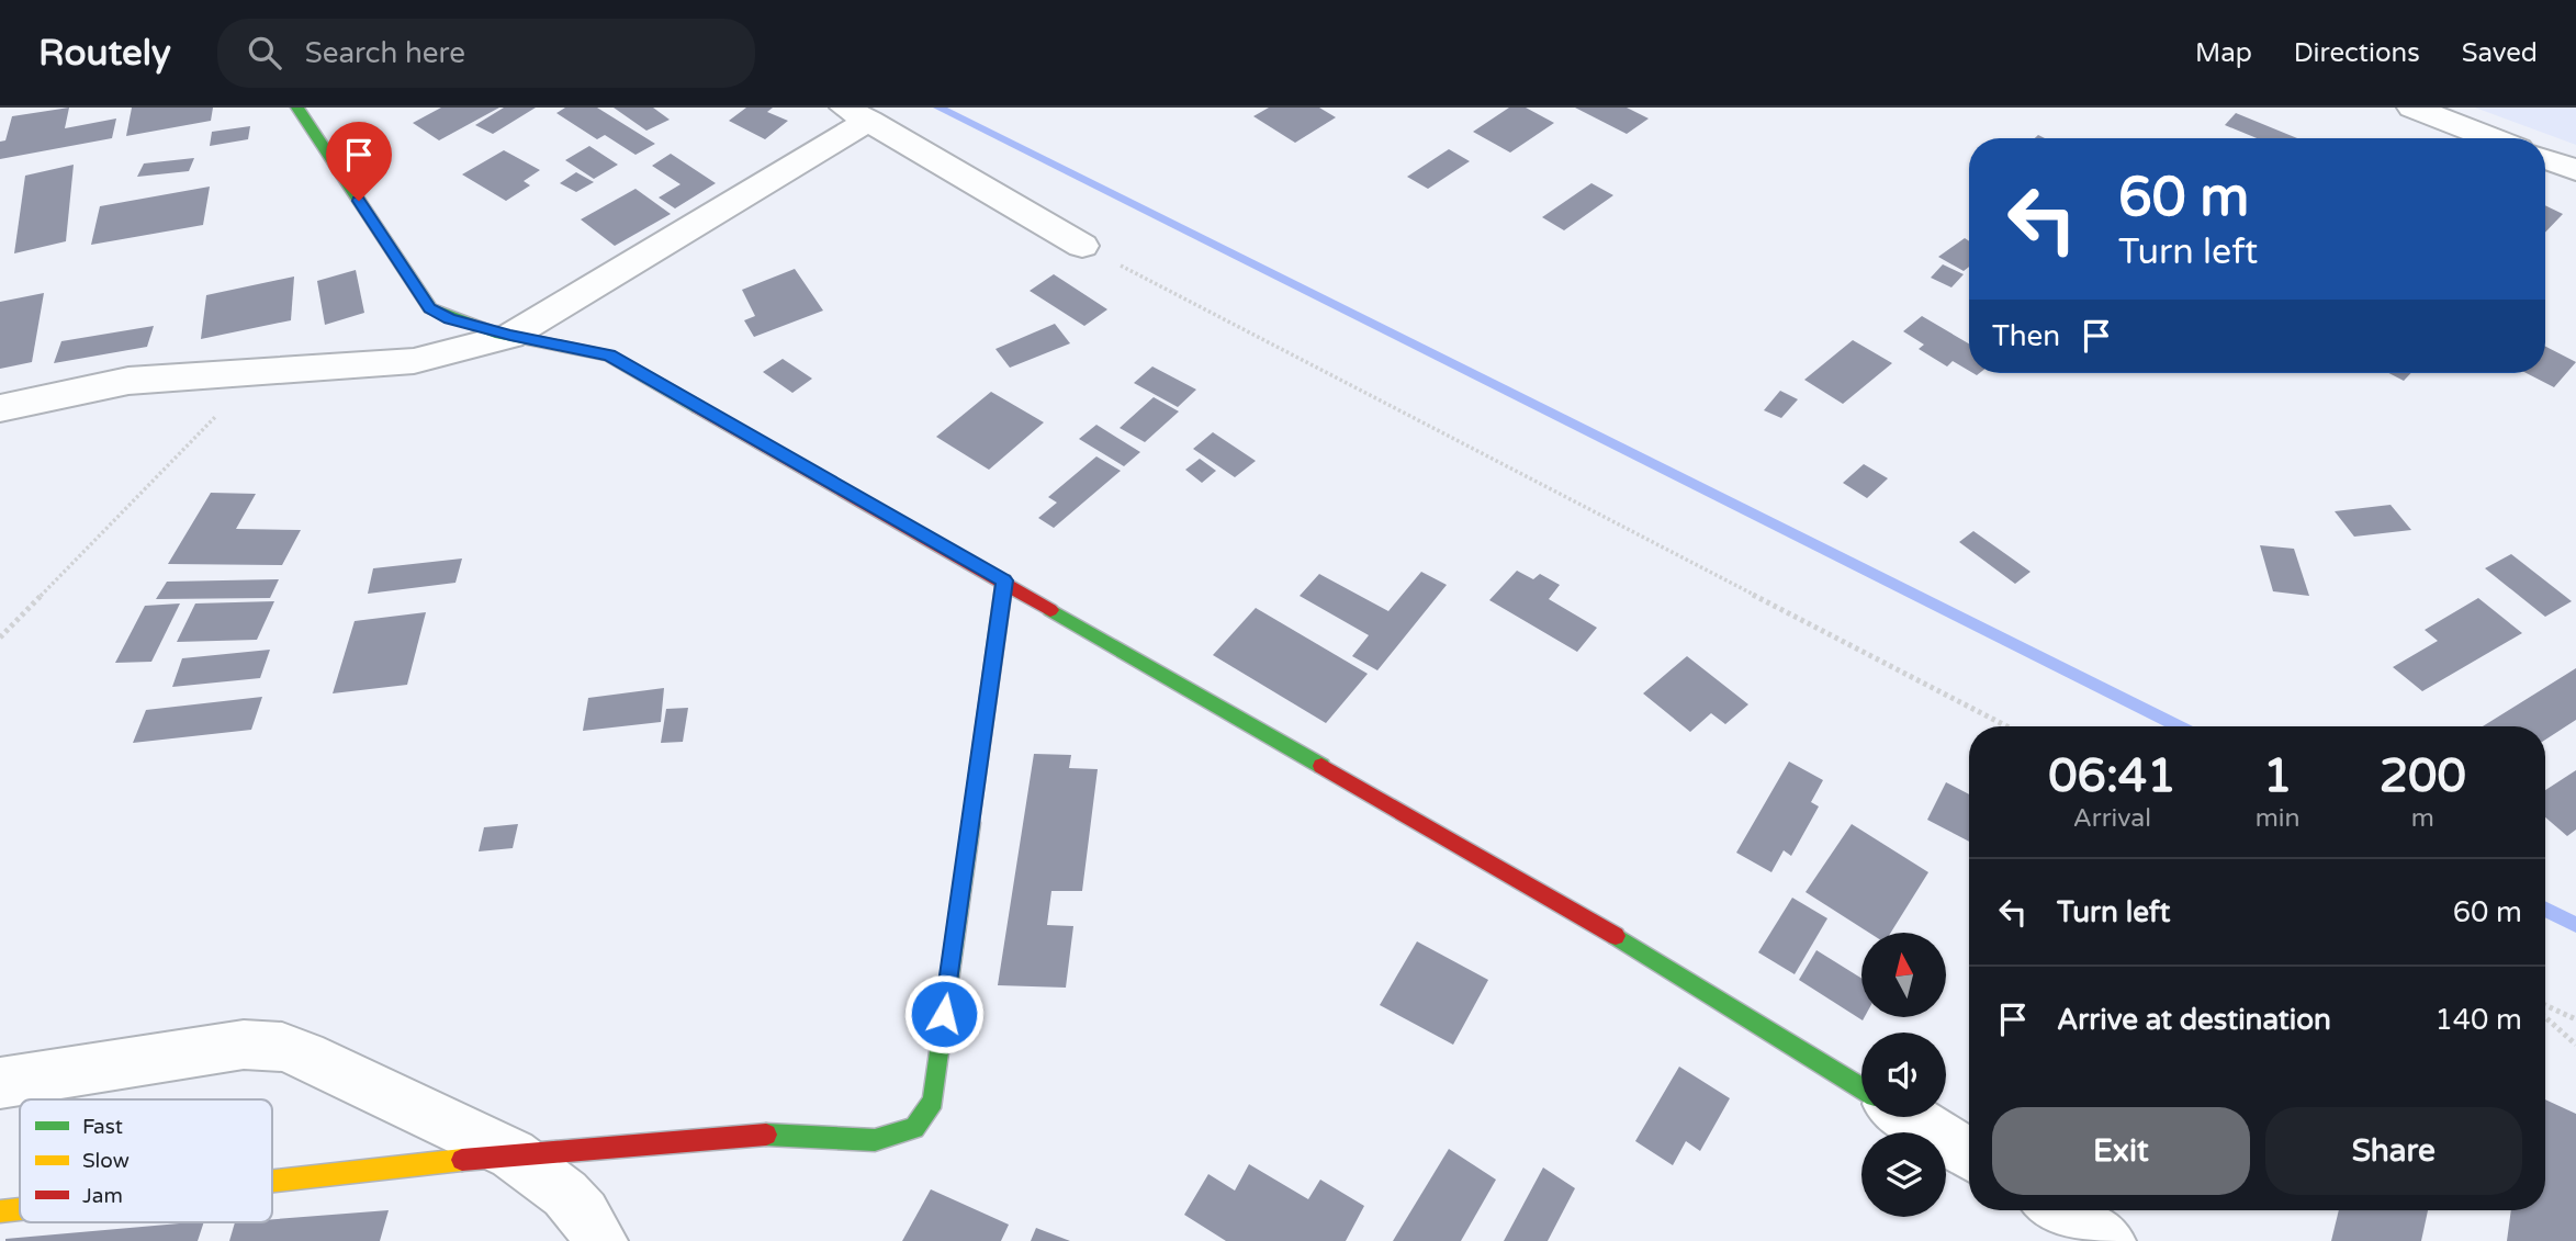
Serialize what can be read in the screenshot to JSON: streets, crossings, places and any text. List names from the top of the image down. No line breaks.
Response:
{"legend":["Fast","Slow","Jam"],"north":"top","page":{"header":"Routely","search":"Search here","nav":["Map","Directions","Saved"],"turn":["60 m","Turn left"],"then":"Then","eta":["06:41","Arrival","1","min","200","m"],"list":[{"name":"Turn left","value":"60 m"},{"name":"Arrive at destination","value":"140 m"}],"buttons":["Exit","Share"]}}
